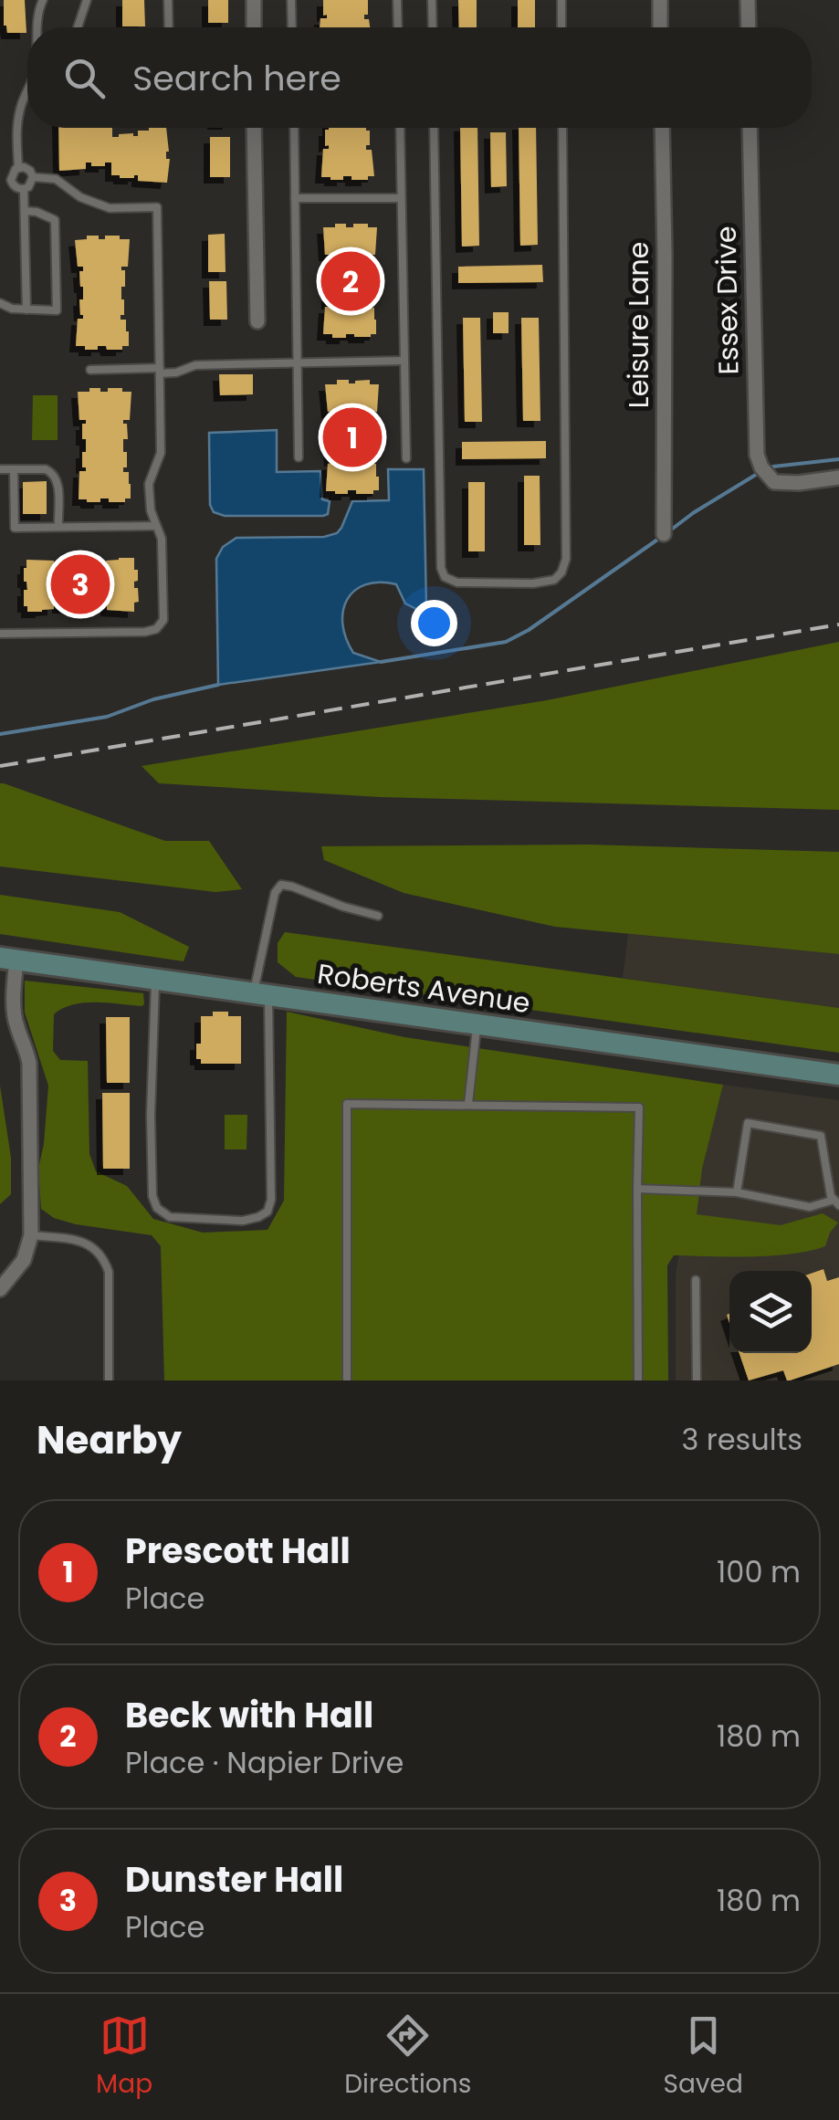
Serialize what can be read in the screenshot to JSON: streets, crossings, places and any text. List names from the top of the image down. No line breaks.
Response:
{"streets":{"street":["Essex Drive","Leisure Lane","Roberts Avenue"]},"page":{"search":"Search here","pins":["2","1","3"],"heading":["Nearby","3 results"],"list":[{"mark":"1","name":"Prescott Hall","note":"Place","value":"100 m"},{"mark":"2","name":"Beck with Hall","note":"Place · Napier Drive","value":"180 m"},{"mark":"3","name":"Dunster Hall","note":"Place","value":"180 m"}],"nav":["Map","Directions","Saved"]}}
